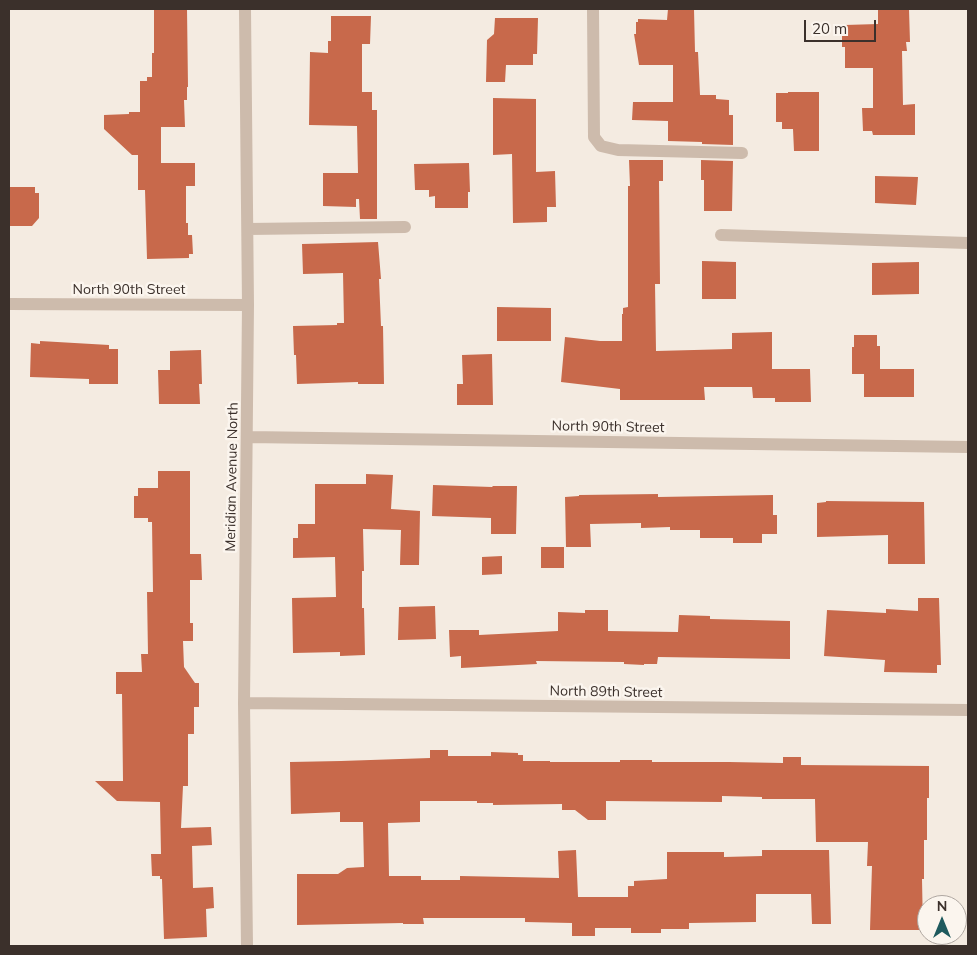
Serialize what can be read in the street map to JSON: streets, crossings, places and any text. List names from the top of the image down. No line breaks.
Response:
{"streets":{"street":["North 90th Street","Meridian Avenue North","North 89th Street"]},"crossings":[["North 90th Street","Meridian Avenue North"],["Meridian Avenue North","North 89th Street"]],"scale_bar":"20 m","north":"top"}
